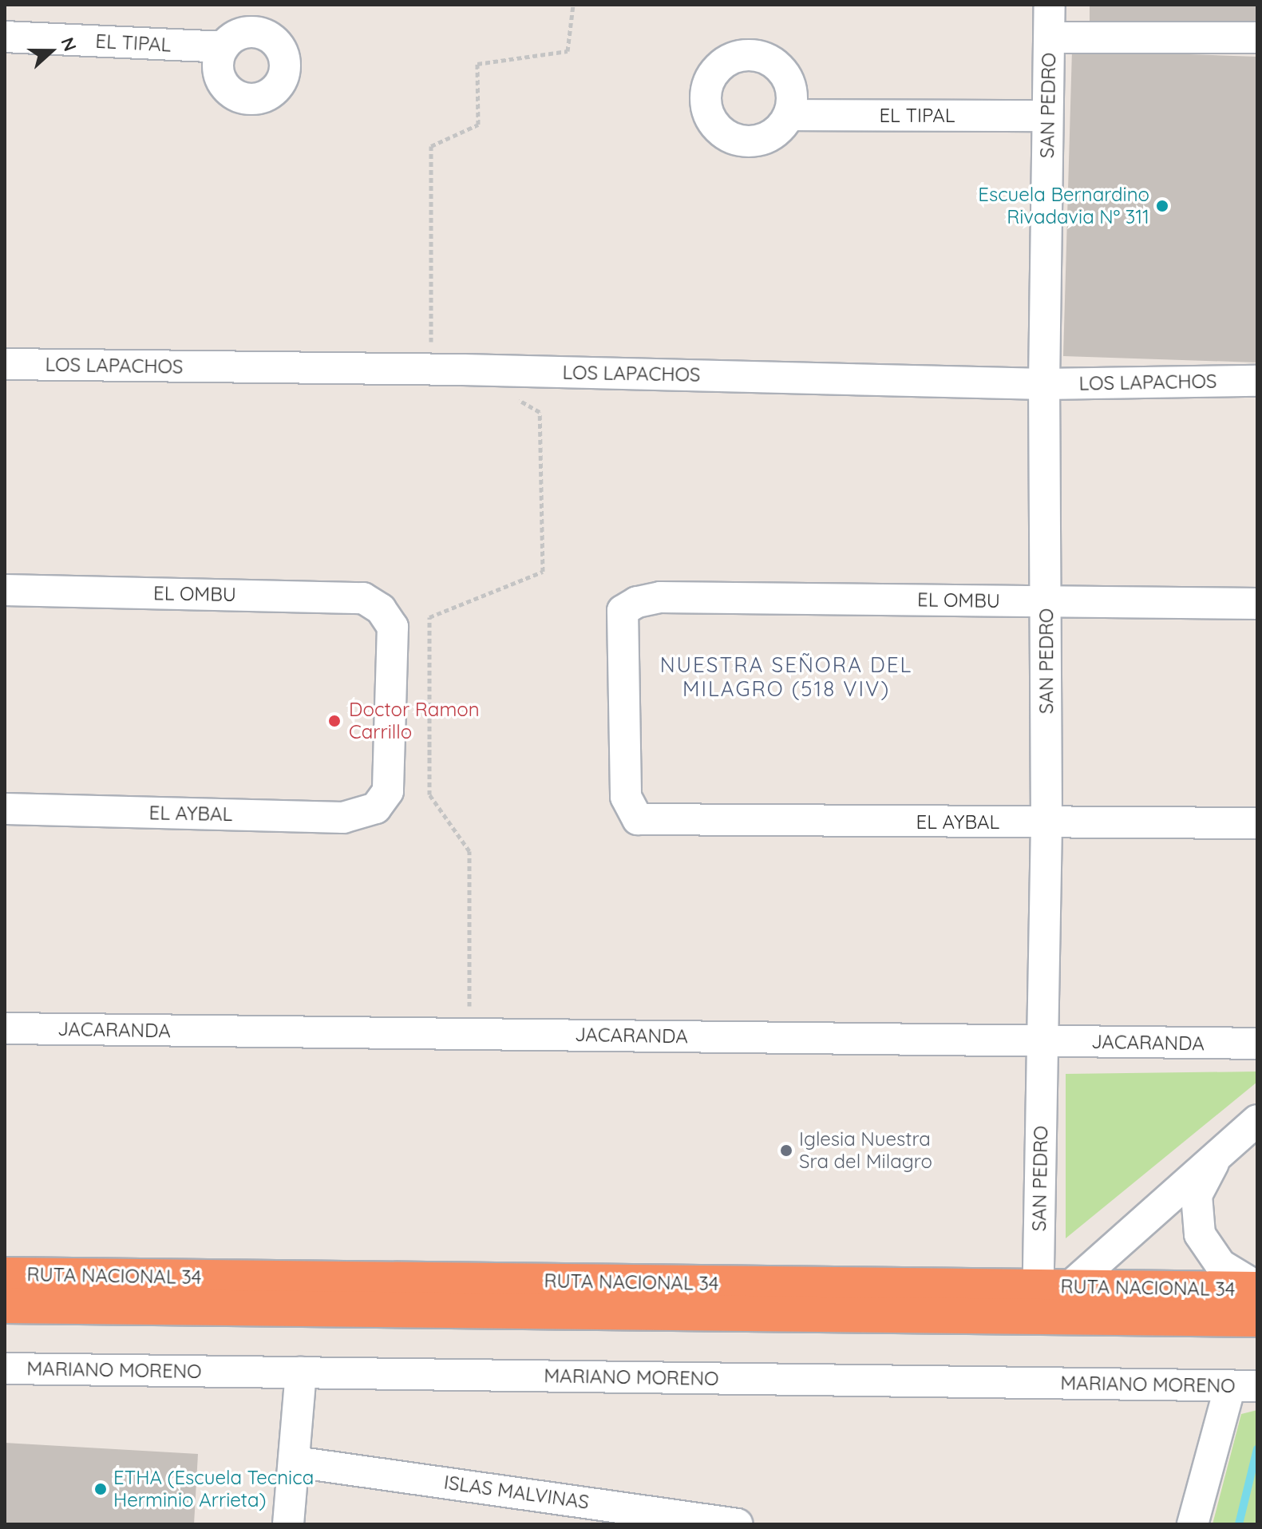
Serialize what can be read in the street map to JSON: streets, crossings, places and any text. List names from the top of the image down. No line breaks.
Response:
{"streets":{"highway":["RUTA NACIONAL 34"],"street":["EL TIPAL","SAN PEDRO","LOS LAPACHOS","EL OMBU","EL AYBAL","JACARANDA","MARIANO MORENO","ISLAS MALVINAS"]},"crossings":[["EL TIPAL","SAN PEDRO"],["SAN PEDRO","LOS LAPACHOS"],["SAN PEDRO","EL OMBU"],["SAN PEDRO","EL AYBAL"],["SAN PEDRO","JACARANDA"],["SAN PEDRO","RUTA NACIONAL 34"],["EL OMBU","EL AYBAL"]],"districts":["NUESTRA SEÑORA DEL MILAGRO (518 VIV)"],"places":["Escuela Bernardino Rivadavia Nº 311","Doctor Ramon Carrillo","Iglesia Nuestra Sra del Milagro","ETHA (Escuela Tecnica Herminio Arrieta)"],"north":"right"}
